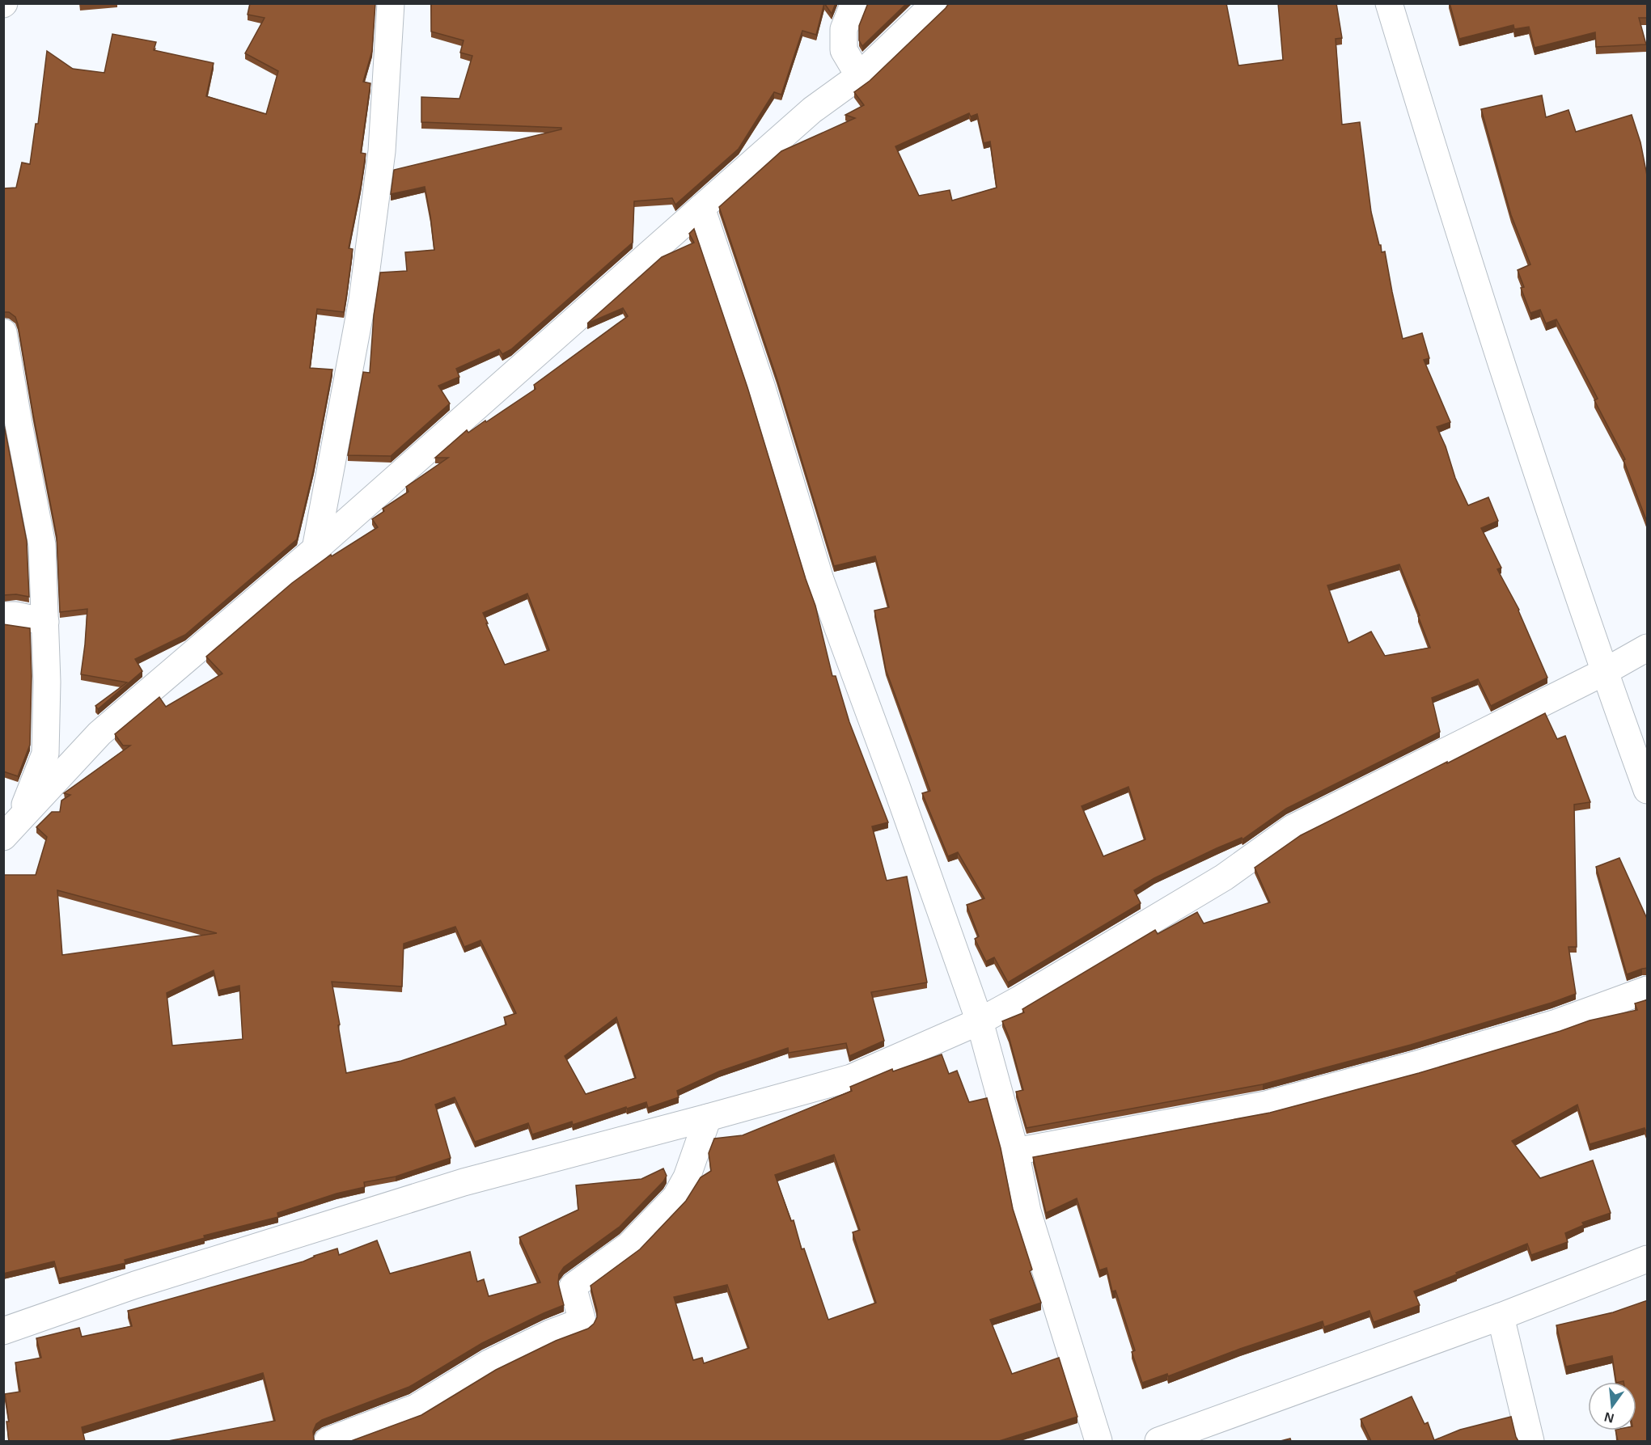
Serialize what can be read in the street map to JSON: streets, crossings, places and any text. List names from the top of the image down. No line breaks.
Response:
{"north":"bottom"}
